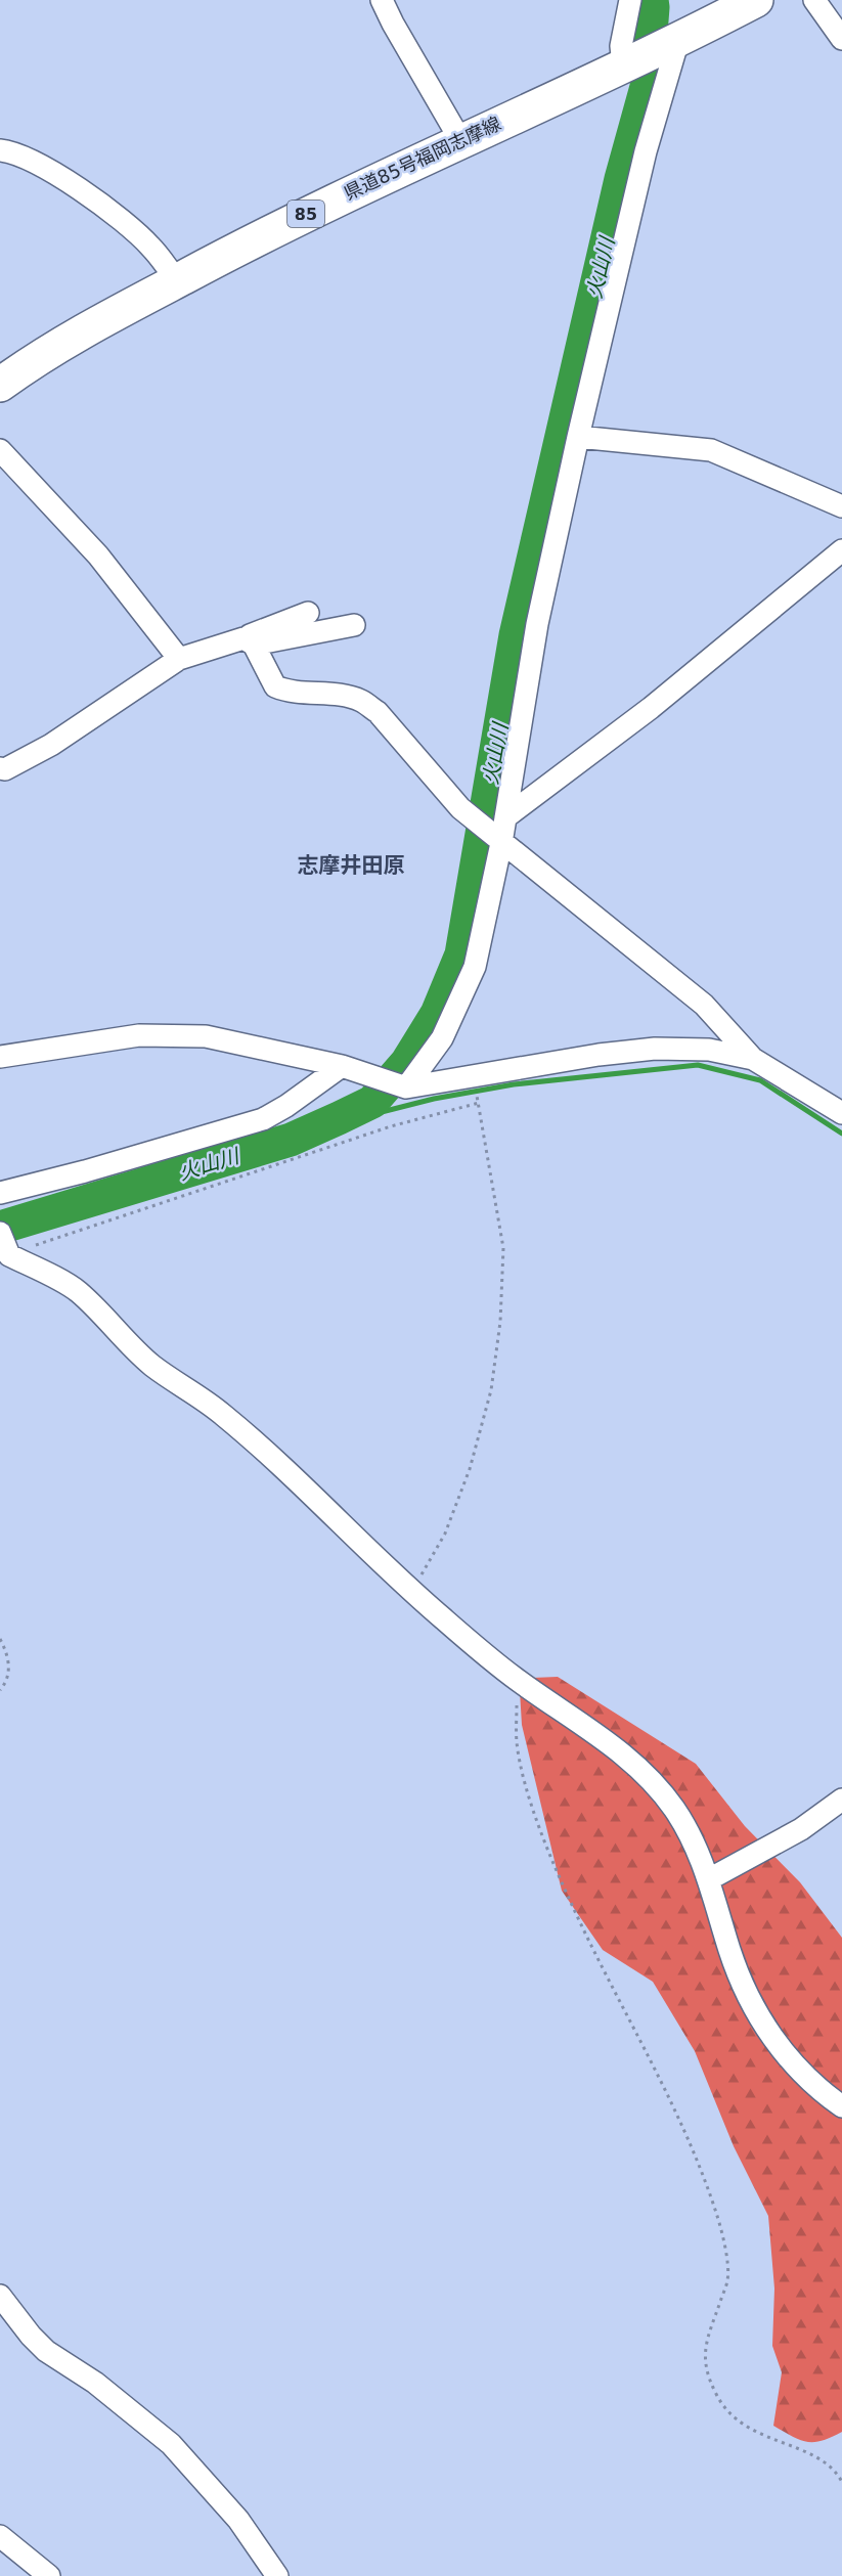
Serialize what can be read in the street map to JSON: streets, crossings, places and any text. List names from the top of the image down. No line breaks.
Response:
{"streets":{"main road":["県道85号福岡志摩線","85"]},"districts":["志摩井田原"],"water":["火山川"]}
